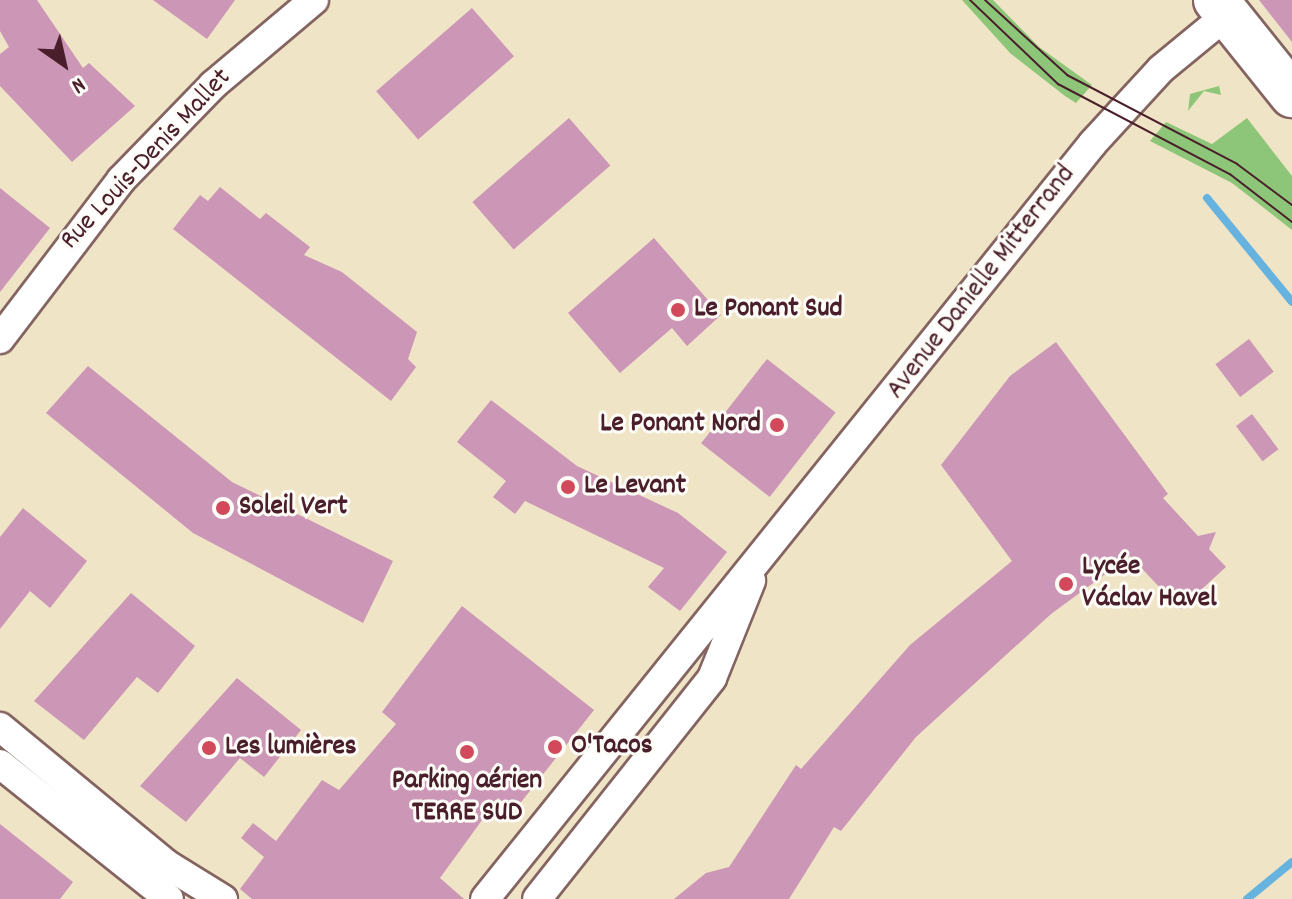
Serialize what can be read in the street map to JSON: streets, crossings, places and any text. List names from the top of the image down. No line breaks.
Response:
{"streets":{"street":["Rue Louis-Denis Mallet","Avenue Danielle Mitterrand"]},"places":["Le Ponant Sud","Le Ponant Nord","Le Levant","Soleil Vert","Lycée Václav Havel","O'Tacos","Les lumières","Parking aérien TERRE SUD"],"north":"bottom right"}
